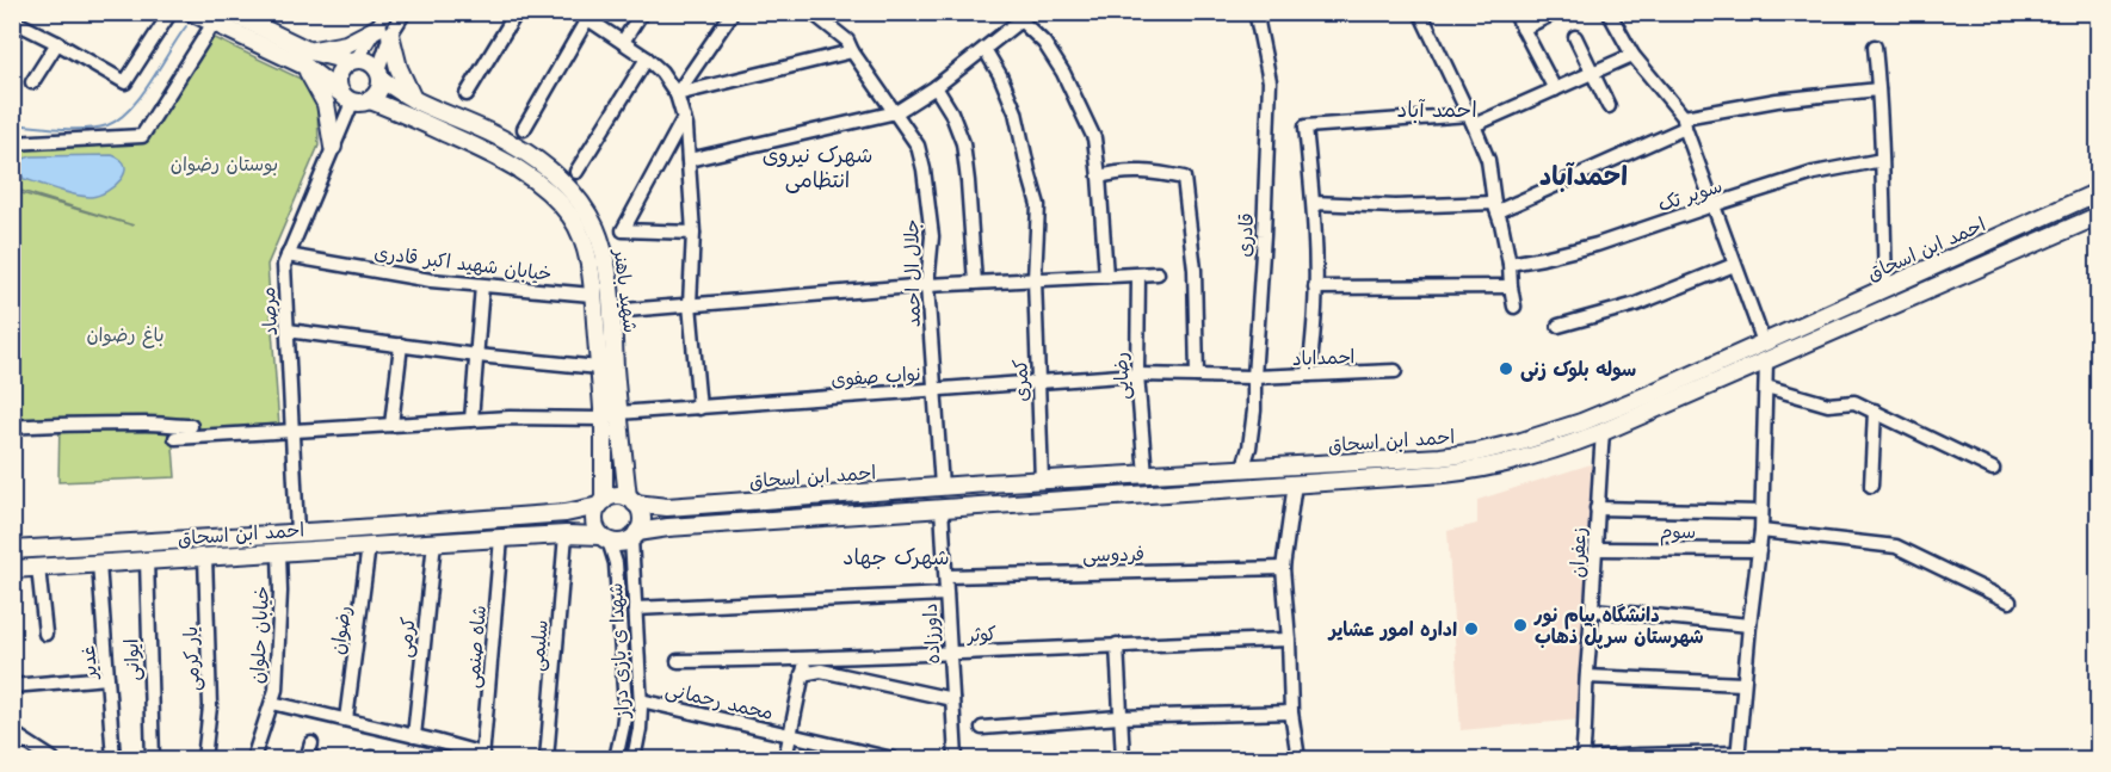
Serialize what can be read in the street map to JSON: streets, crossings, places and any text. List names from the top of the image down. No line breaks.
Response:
{"streets":{"main road":["احمد ابن اسحاق","شهید باهنر"],"street":["سوپر تک","قادری","خیابان شهید اکبر قادری","جلال ال احمد","مرصاد","احمداباد","نواب صفوی","رضایی","کمری","سوم","زعفران","فردوسی","رضوان","داورزاده","کوثر","خیابان حلوان","کرمی","سلیمی","شاه صنمی","شهدا ی بازی دراز","یار کرمی","ایوانی","غدیر","محمد رحمانی"]},"crossings":[["قادری","احمد ابن اسحاق"],["قادری","احمداباد"],["احمد ابن اسحاق","جلال ال احمد"],["احمد ابن اسحاق","شهید باهنر"],["احمد ابن اسحاق","مرصاد"],["احمد ابن اسحاق","رضایی"],["احمد ابن اسحاق","کمری"],["احمد ابن اسحاق","زعفران"],["احمد ابن اسحاق","رضوان"],["احمد ابن اسحاق","داورزاده"],["احمد ابن اسحاق","خیابان حلوان"],["احمد ابن اسحاق","کرمی"],["احمد ابن اسحاق","سلیمی"],["احمد ابن اسحاق","شاه صنمی"],["احمد ابن اسحاق","شهدا ی بازی دراز"],["احمد ابن اسحاق","یار کرمی"],["احمد ابن اسحاق","ایوانی"],["احمد ابن اسحاق","غدیر"],["خیابان شهید اکبر قادری","شهید باهنر"],["خیابان شهید اکبر قادری","مرصاد"],["جلال ال احمد","نواب صفوی"],["شهید باهنر","مرصاد"],["شهید باهنر","نواب صفوی"],["شهید باهنر","شهدا ی بازی دراز"],["مرصاد","نواب صفوی"],["احمداباد","نواب صفوی"],["نواب صفوی","رضایی"],["نواب صفوی","کمری"],["سوم","زعفران"],["فردوسی","داورزاده"],["داورزاده","کوثر"],["شهدا ی بازی دراز","محمد رحمانی"]],"districts":["احمد آباد","شهرک نیروی انتظامی","احمدآباد","شهرک جهاد"],"parks":["بوستان رضوان","باغ رضوان"],"places":["سوله بلوک زنی","دانشگاه پیام نور شهرستان سرپل ذهاب","اداره امور عشایر"]}
